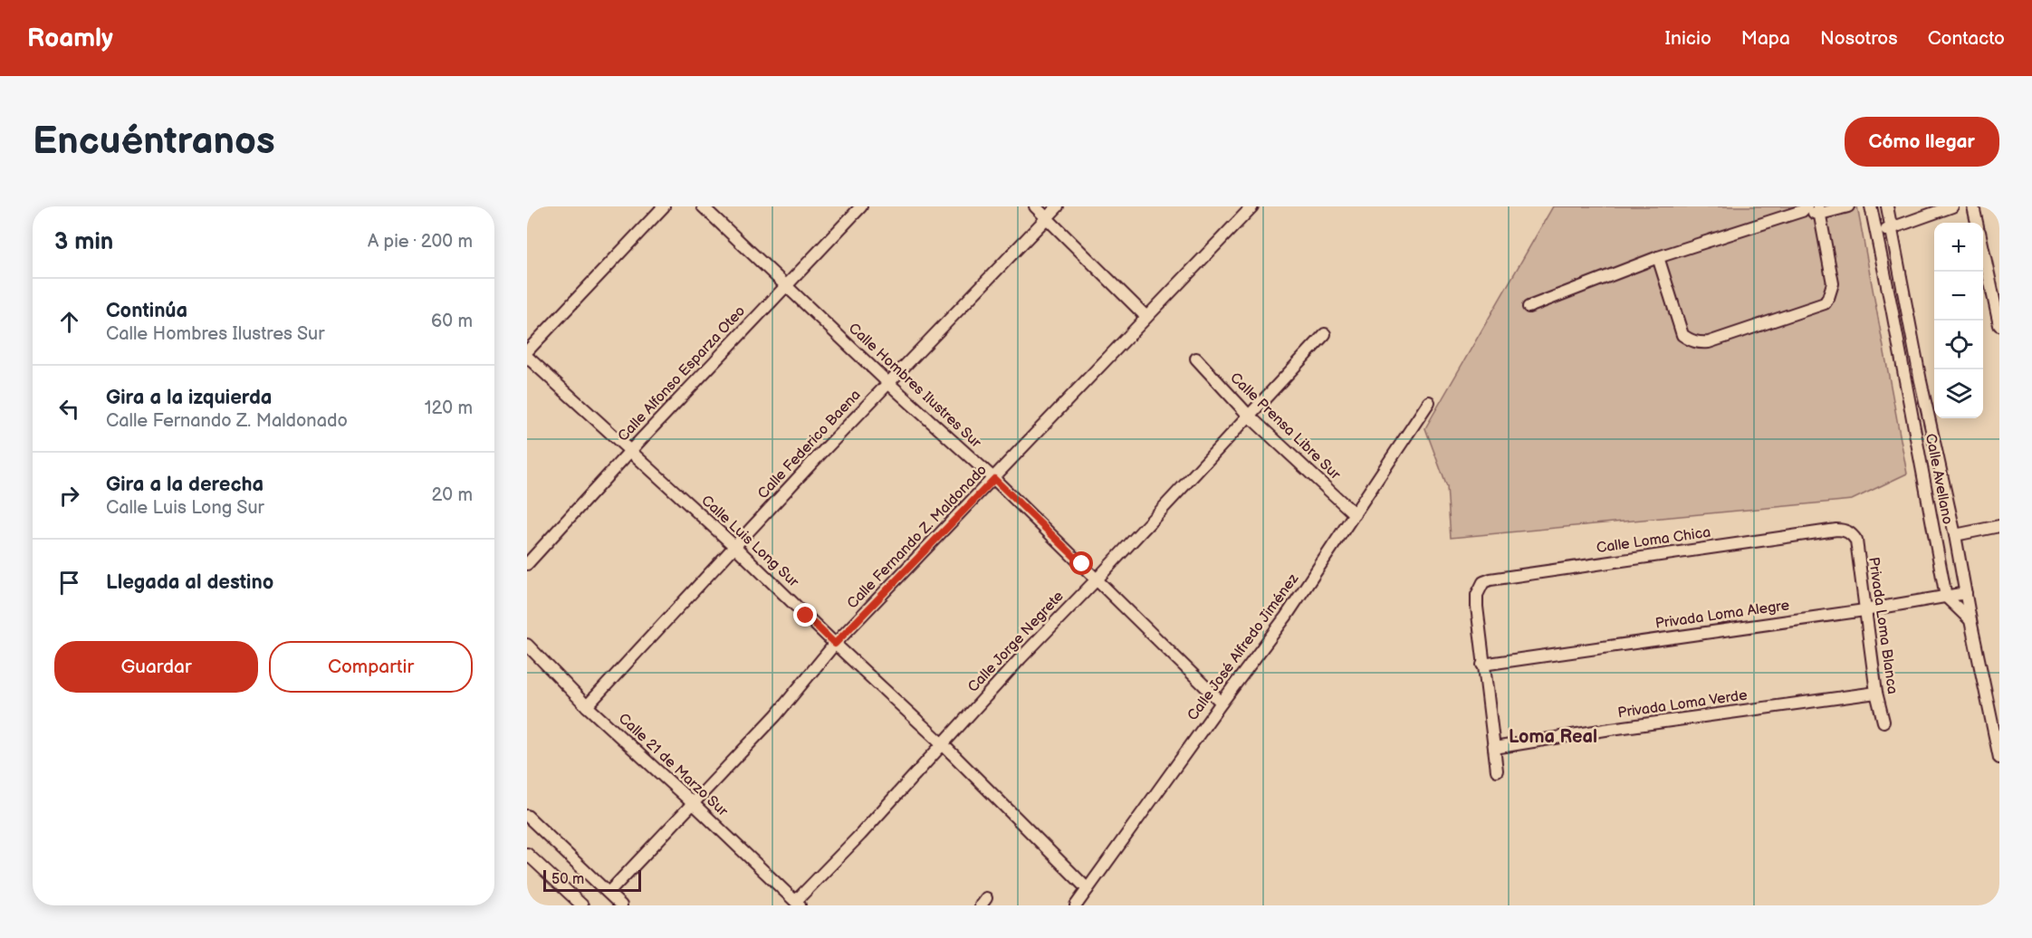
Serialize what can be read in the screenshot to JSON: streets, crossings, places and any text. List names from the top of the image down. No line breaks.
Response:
{"streets":{"street":["Calle Alfonso Esparza Oteo","Calle Hombres Ilustres Sur","Calle Prensa Libre Sur","Calle Federico Baena","Calle Avellano","Calle Fernando Z. Maldonado","Calle Loma Chica","Calle Luis Long Sur","Privada Loma Alegre","Privada Loma Blanca","Calle Jorge Negrete","Calle José Alfredo Jiménez","Privada Loma Verde","Calle 21 de Marzo Sur"]},"crossings":[["Calle Alfonso Esparza Oteo","Calle Hombres Ilustres Sur"],["Calle Alfonso Esparza Oteo","Calle Luis Long Sur"],["Calle Hombres Ilustres Sur","Calle Federico Baena"],["Calle Hombres Ilustres Sur","Calle Fernando Z. Maldonado"],["Calle Hombres Ilustres Sur","Calle Jorge Negrete"],["Calle Hombres Ilustres Sur","Calle José Alfredo Jiménez"],["Calle Prensa Libre Sur","Calle Jorge Negrete"],["Calle Prensa Libre Sur","Calle José Alfredo Jiménez"],["Calle Federico Baena","Calle Luis Long Sur"],["Calle Federico Baena","Calle 21 de Marzo Sur"],["Calle Avellano","Privada Loma Alegre"],["Calle Fernando Z. Maldonado","Calle Luis Long Sur"],["Calle Fernando Z. Maldonado","Calle 21 de Marzo Sur"],["Calle Loma Chica","Privada Loma Alegre"],["Calle Loma Chica","Privada Loma Blanca"],["Calle Luis Long Sur","Calle Jorge Negrete"],["Calle Luis Long Sur","Calle José Alfredo Jiménez"],["Privada Loma Alegre","Privada Loma Blanca"],["Privada Loma Blanca","Privada Loma Verde"],["Calle Jorge Negrete","Calle 21 de Marzo Sur"]],"districts":["Loma Real"],"scale_bar":"50 m","page":{"header":"Roamly","nav":["Inicio","Mapa","Nosotros","Contacto"],"buttons":["Cómo llegar",["Guardar","Compartir"]],"title":"Encuéntranos","heading":["3 min","A pie · 200 m"],"map_buttons":["+","−"],"list":[["Continúa","Calle Hombres Ilustres Sur","60 m"],["Gira a la izquierda","Calle Fernando Z. Maldonado","120 m"],["Gira a la derecha","Calle Luis Long Sur","20 m"],"Llegada al destino"],"scale":"50 m"}}
